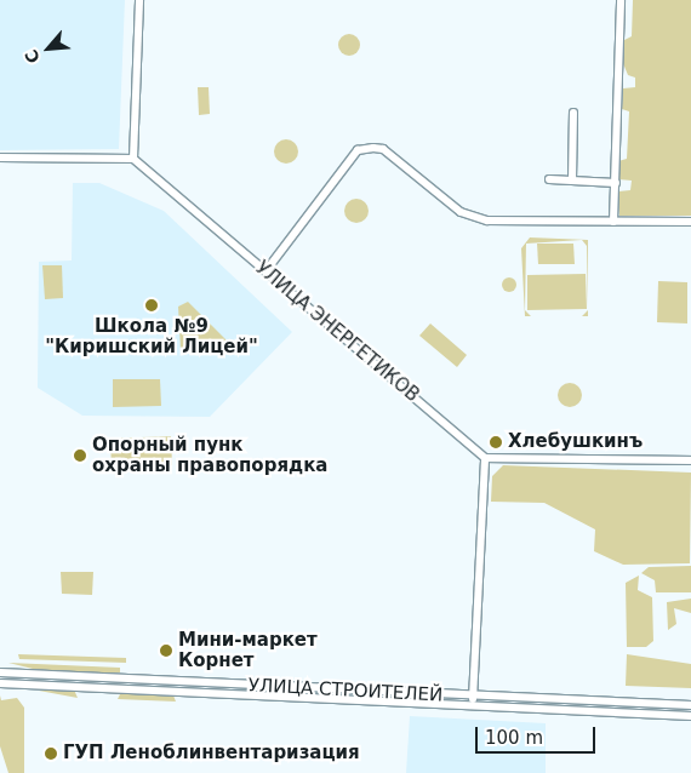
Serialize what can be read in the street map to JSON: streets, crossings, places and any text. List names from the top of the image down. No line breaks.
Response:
{"streets":{"street":["УЛИЦА ЭНЕРГЕТИКОВ","УЛИЦА СТРОИТЕЛЕЙ"]},"places":["Школа №9 \"Киришский Лицей\"","Хлебушкинъ","Опорный пунк охраны правопорядка","Мини-маркет Корнет","ГУП Леноблинвентаризация"],"scale_bar":"100 m","north":"bottom left"}
